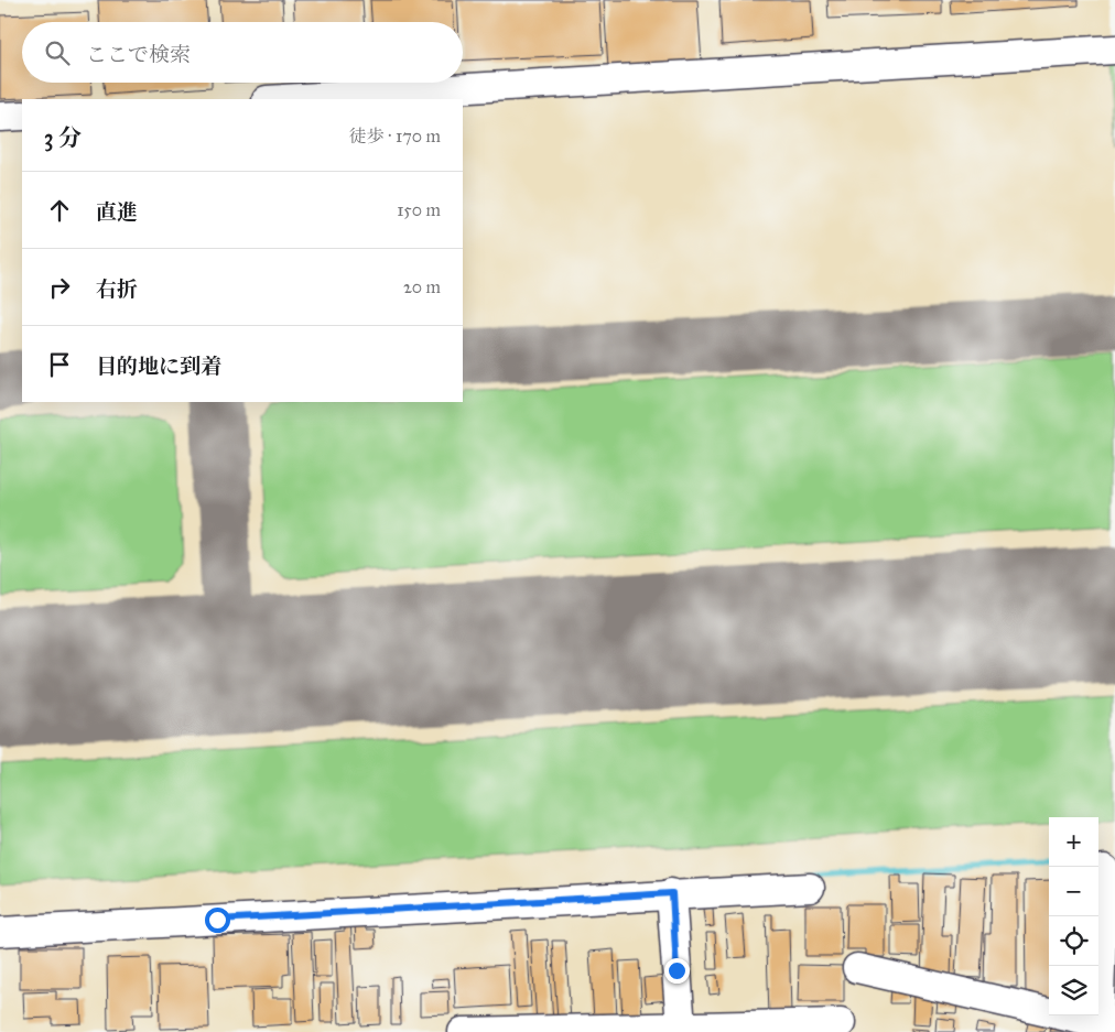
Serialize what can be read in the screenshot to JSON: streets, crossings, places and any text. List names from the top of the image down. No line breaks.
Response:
{"page":{"search":"ここで検索","heading":["3 分","徒歩 · 170 m"],"list":[["直進","150 m"],["右折","20 m"],"目的地に到着"],"map_buttons":["+","−"]}}
